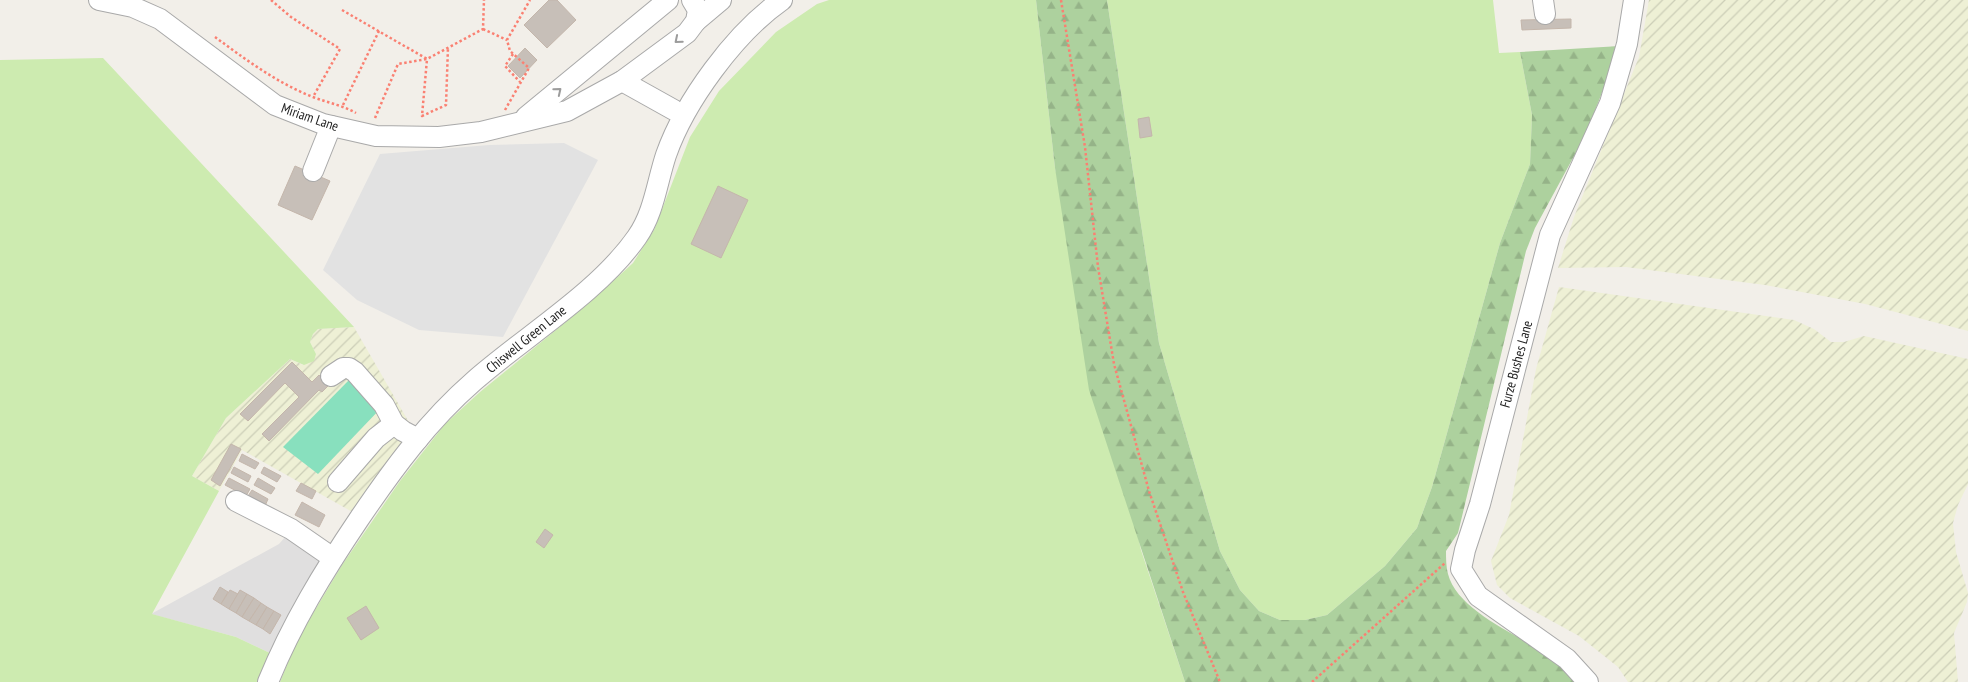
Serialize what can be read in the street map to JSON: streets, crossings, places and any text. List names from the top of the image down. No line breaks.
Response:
{"streets":{"street":["Miriam Lane","Chiswell Green Lane","Furze Bushes Lane"]}}
